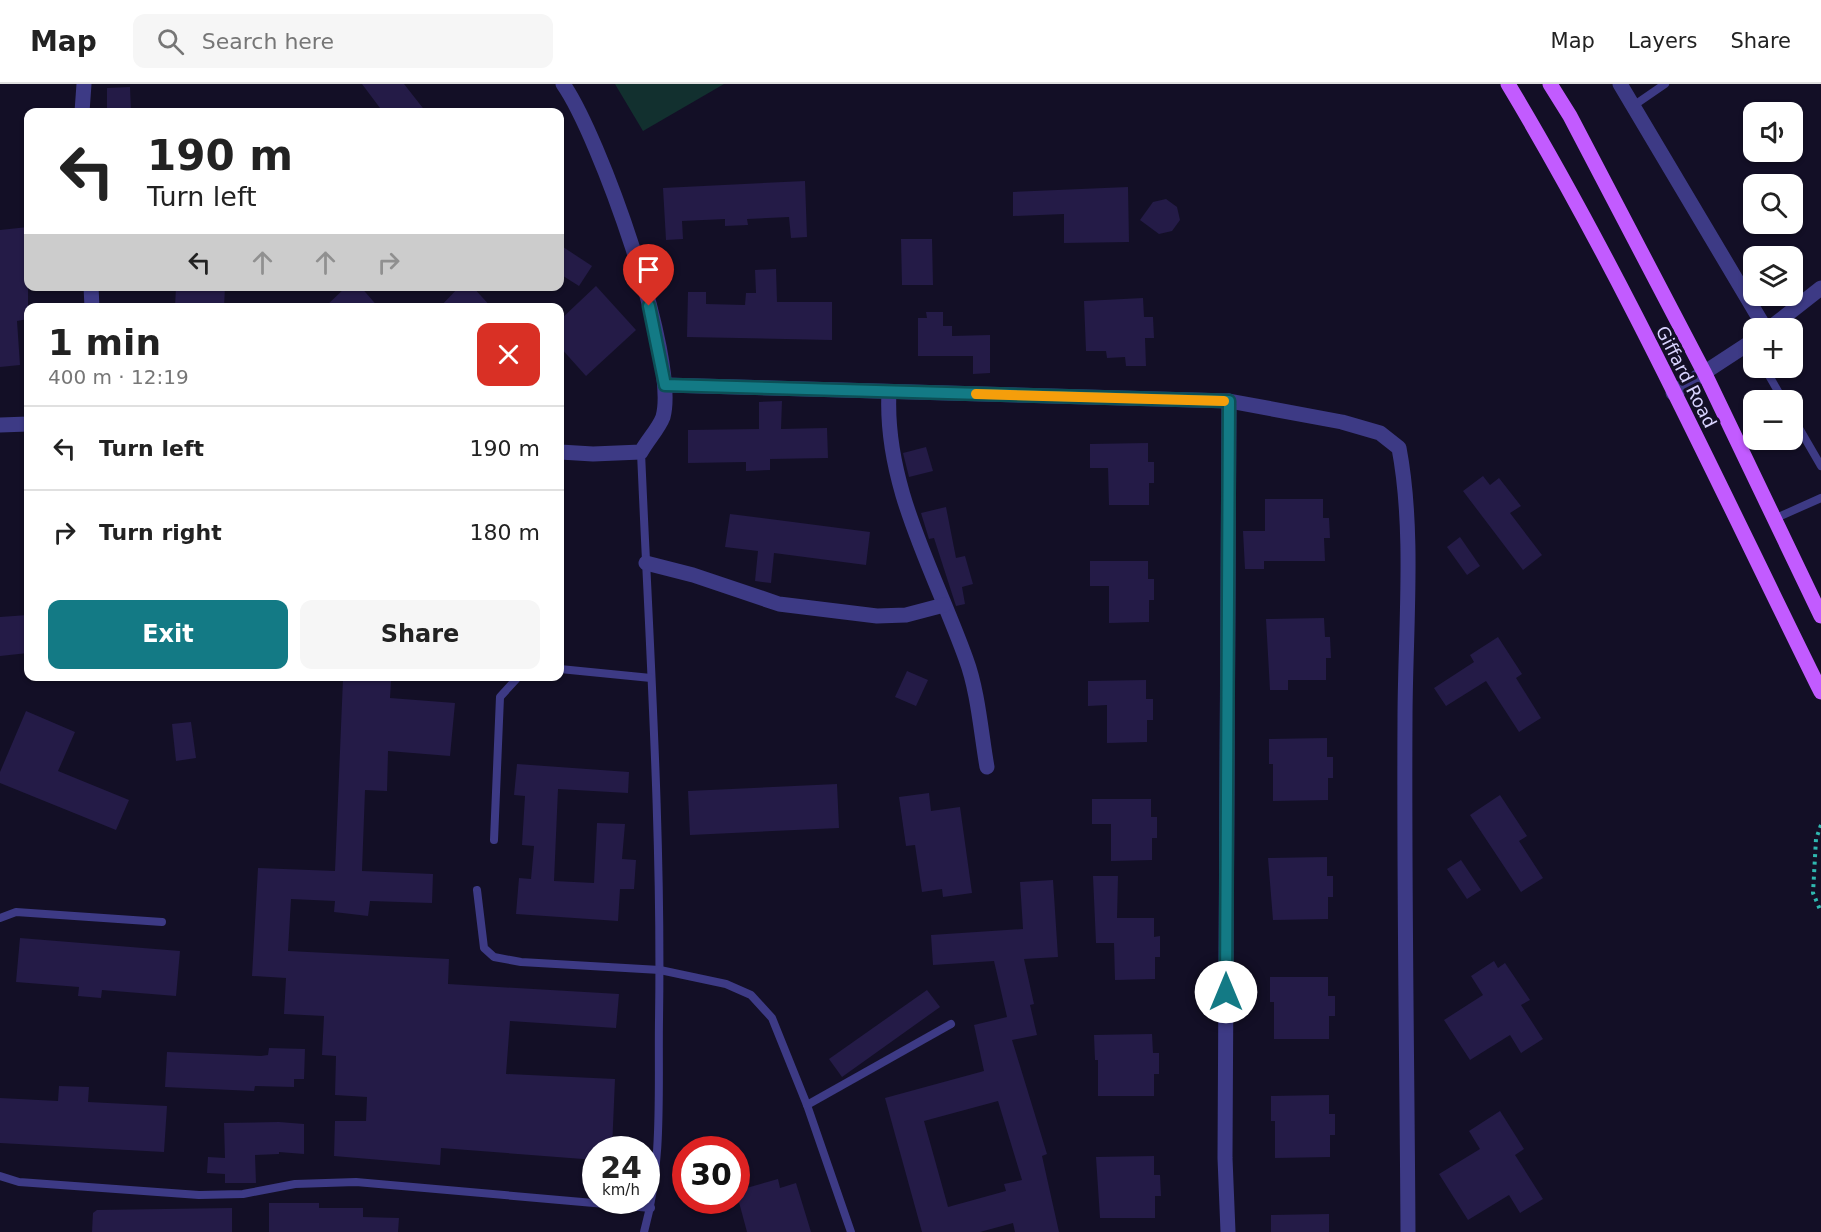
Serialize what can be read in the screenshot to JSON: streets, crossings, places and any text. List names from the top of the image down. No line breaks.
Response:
{"streets":{"main road":["Giffard Road"]},"page":{"header":"Map","search":"Search here","nav":["Map","Layers","Share"],"map_buttons":["+","−"],"turn":["190 m","Turn left"],"heading":["1 min","400 m · 12:19"],"list":[{"name":"Turn left","value":"190 m"},{"name":"Turn right","value":"180 m"}],"buttons":["Exit","Share"],"speed":"24 km/h","limit":"30"}}
